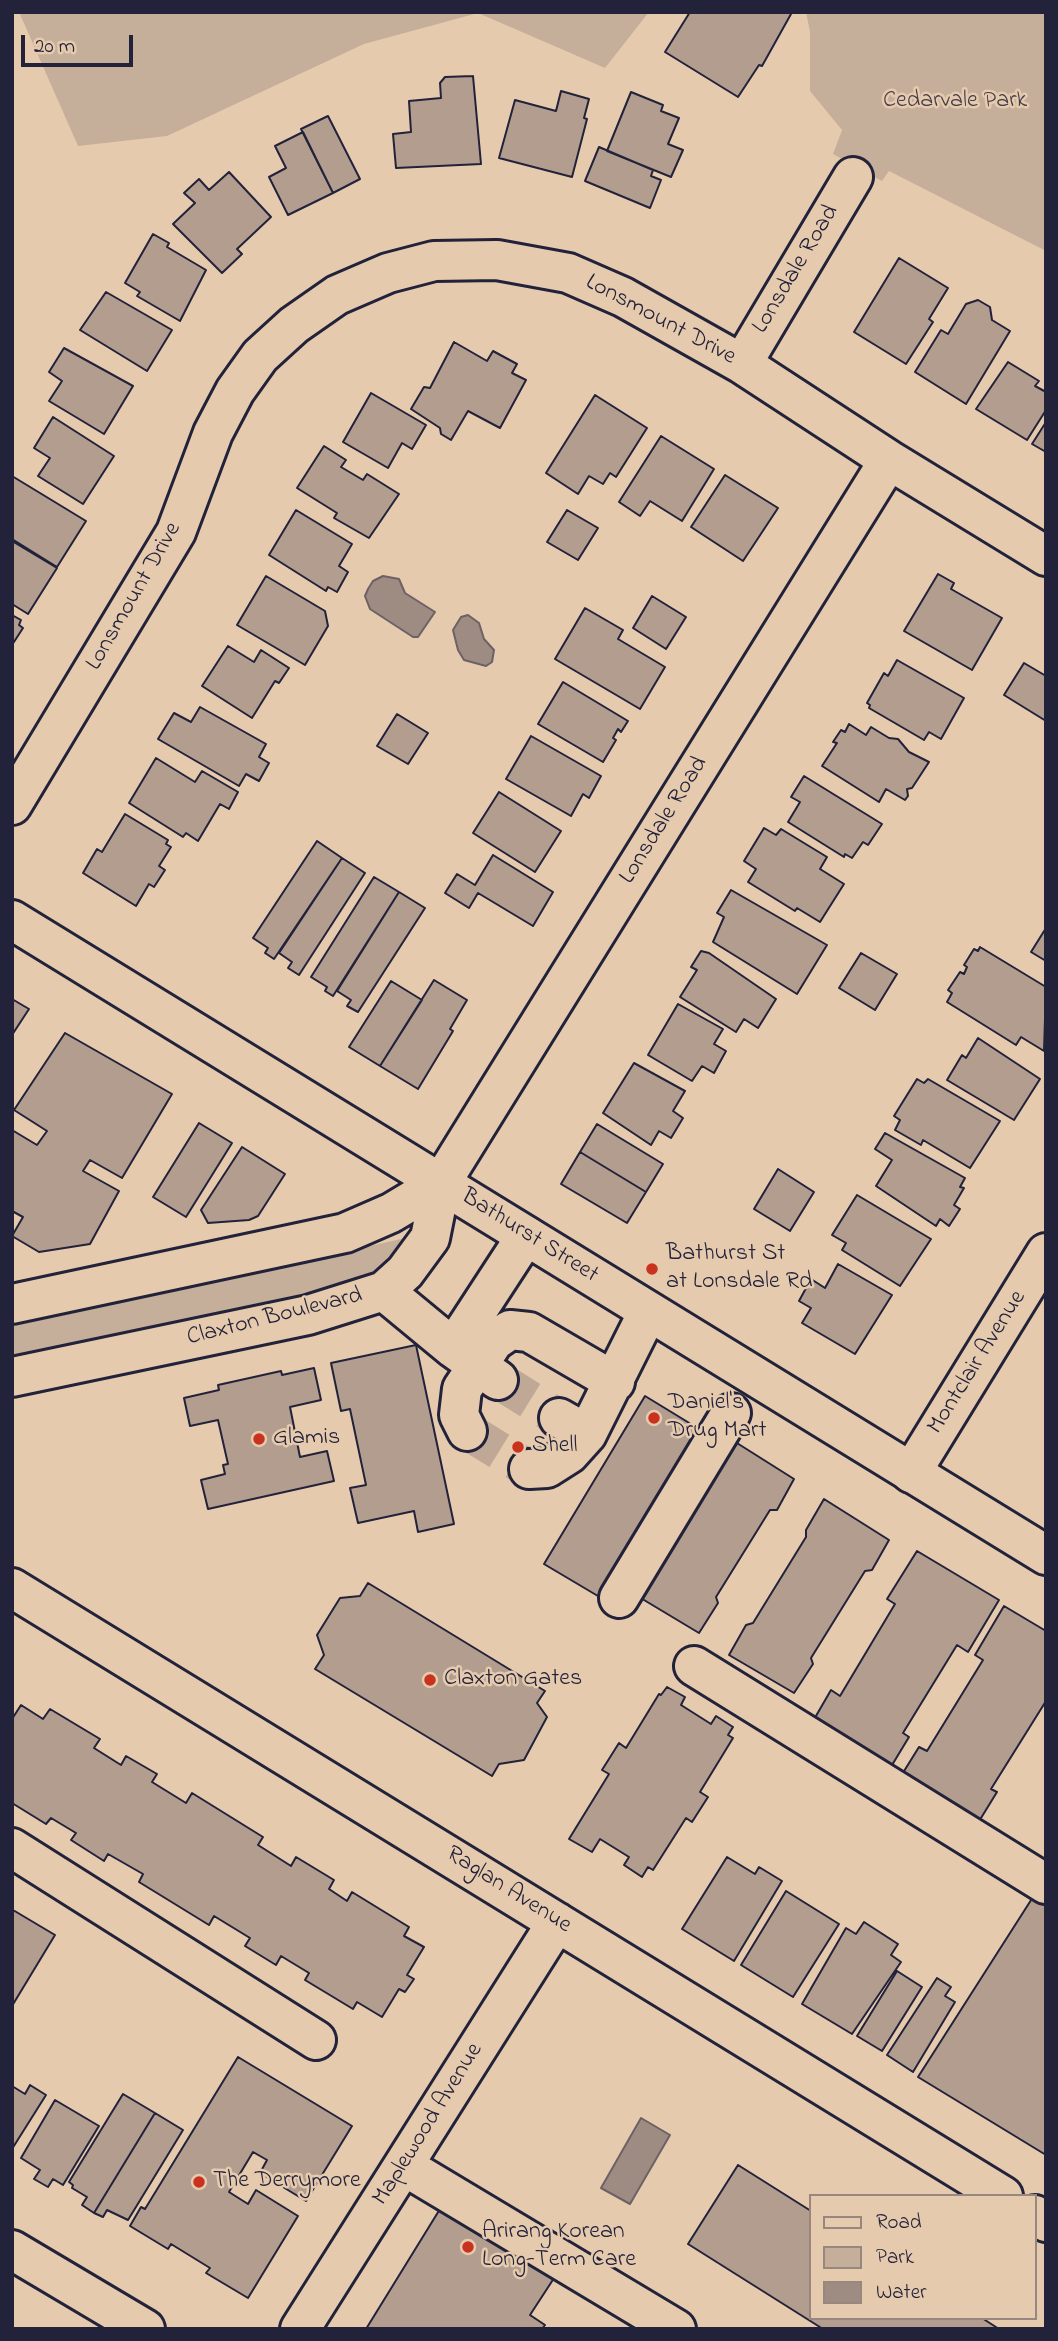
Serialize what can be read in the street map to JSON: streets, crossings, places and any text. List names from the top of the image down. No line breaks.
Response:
{"streets":{"street":["Lonsdale Road","Lonsmount Drive","Bathurst Street","Claxton Boulevard","Montclair Avenue","Raglan Avenue","Maplewood Avenue"]},"crossings":[["Lonsdale Road","Lonsmount Drive"],["Lonsdale Road","Bathurst Street"],["Lonsdale Road","Claxton Boulevard"],["Bathurst Street","Claxton Boulevard"],["Bathurst Street","Montclair Avenue"],["Raglan Avenue","Maplewood Avenue"]],"parks":["Cedarvale Park"],"places":["Bathurst St at Lonsdale Rd","Daniel's Drug Mart","Glamis","Shell","Claxton Gates","The Derrymore","Arirang Korean Long-Term Care"],"legend":["Road","Park","Water"],"scale_bar":"20 m"}
